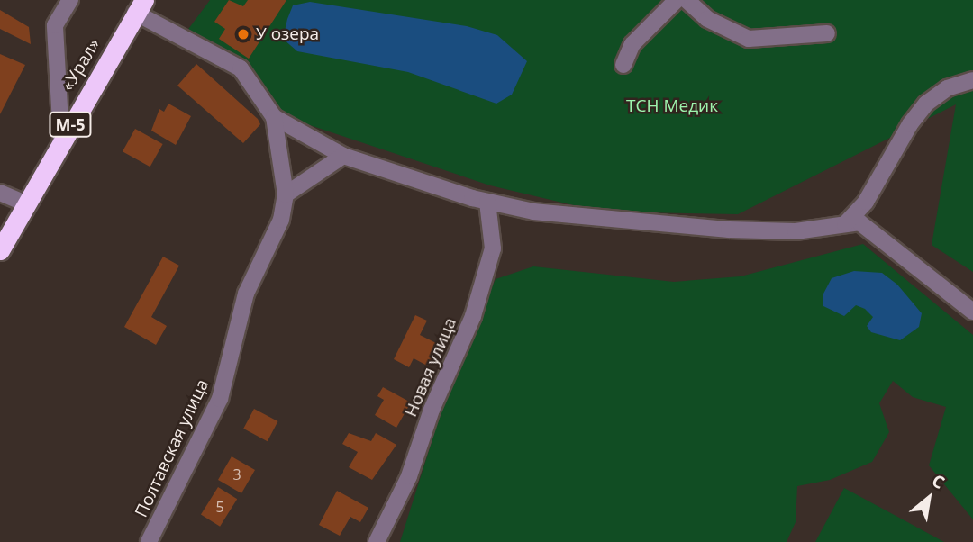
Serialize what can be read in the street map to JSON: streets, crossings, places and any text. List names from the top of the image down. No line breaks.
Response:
{"streets":{"highway":["«Урал»","М-5"],"street":["Новая улица","Полтавская улица"]},"parks":["ТСН Медик"],"places":["У озера"],"house_numbers":["3","5"],"north":"top right"}
